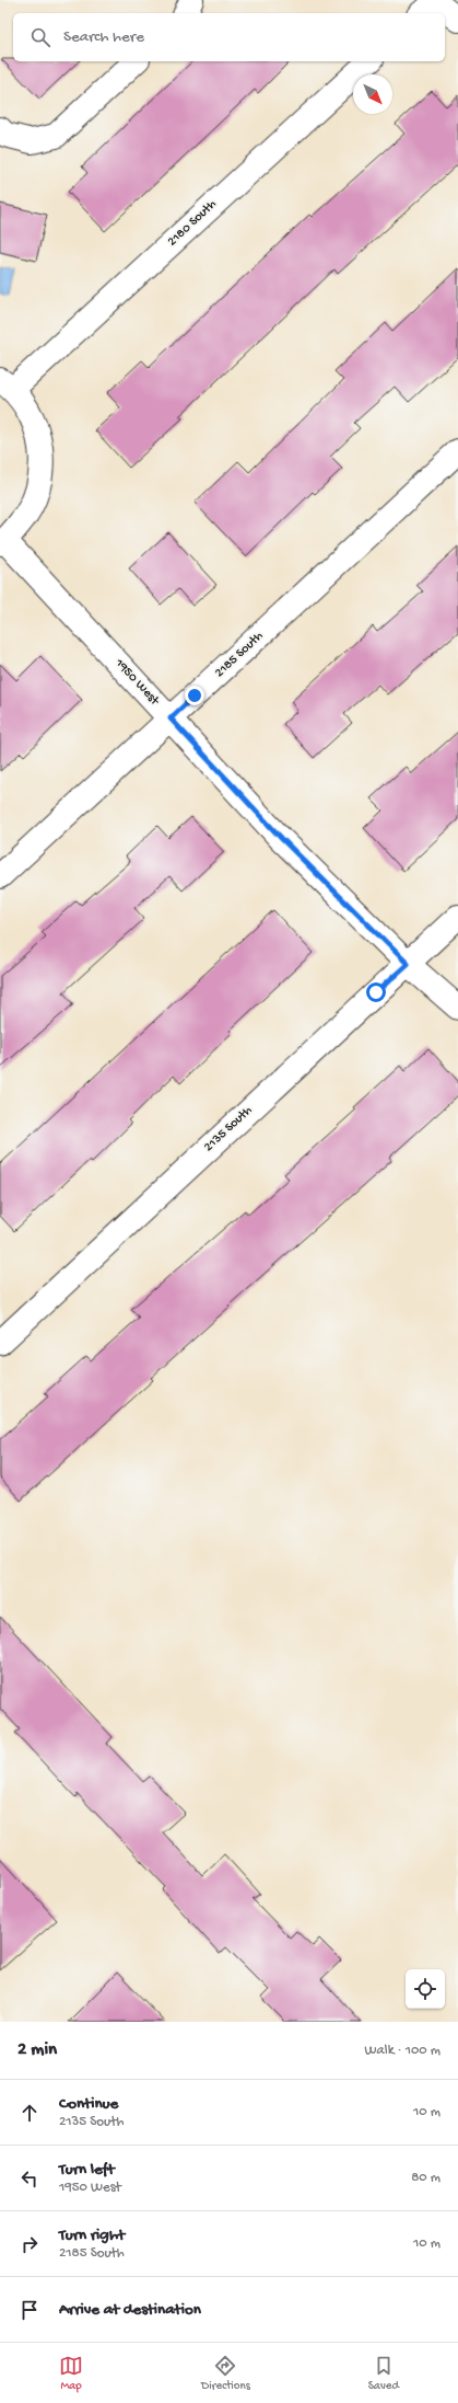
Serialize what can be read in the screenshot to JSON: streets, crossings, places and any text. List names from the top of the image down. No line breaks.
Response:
{"streets":{"street":["2180 South","2185 South","1950 West","2135 South"]},"crossings":[["2185 South","1950 West"],["1950 West","2135 South"]],"north":"bottom right","page":{"search":"Search here","heading":["2 min","Walk · 100 m"],"list":[["Continue","2135 South","10 m"],["Turn left","1950 West","80 m"],["Turn right","2185 South","10 m"],"Arrive at destination"],"nav":["Map","Directions","Saved"]}}
